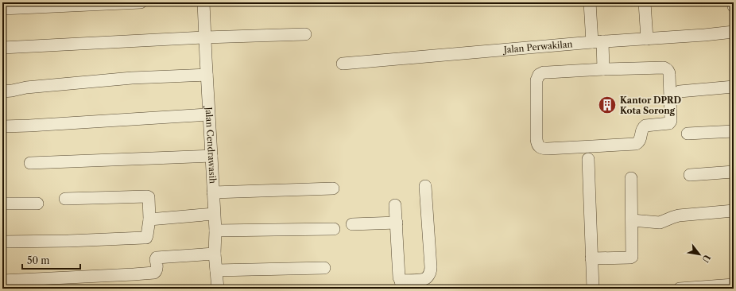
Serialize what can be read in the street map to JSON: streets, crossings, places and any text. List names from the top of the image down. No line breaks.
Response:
{"streets":{"street":["Jalan Perwakilan","Jalan Cendrawasih"]},"places":{"building":["Kantor DPRD Kota Sorong"]},"scale_bar":"50 m","north":"bottom right"}
